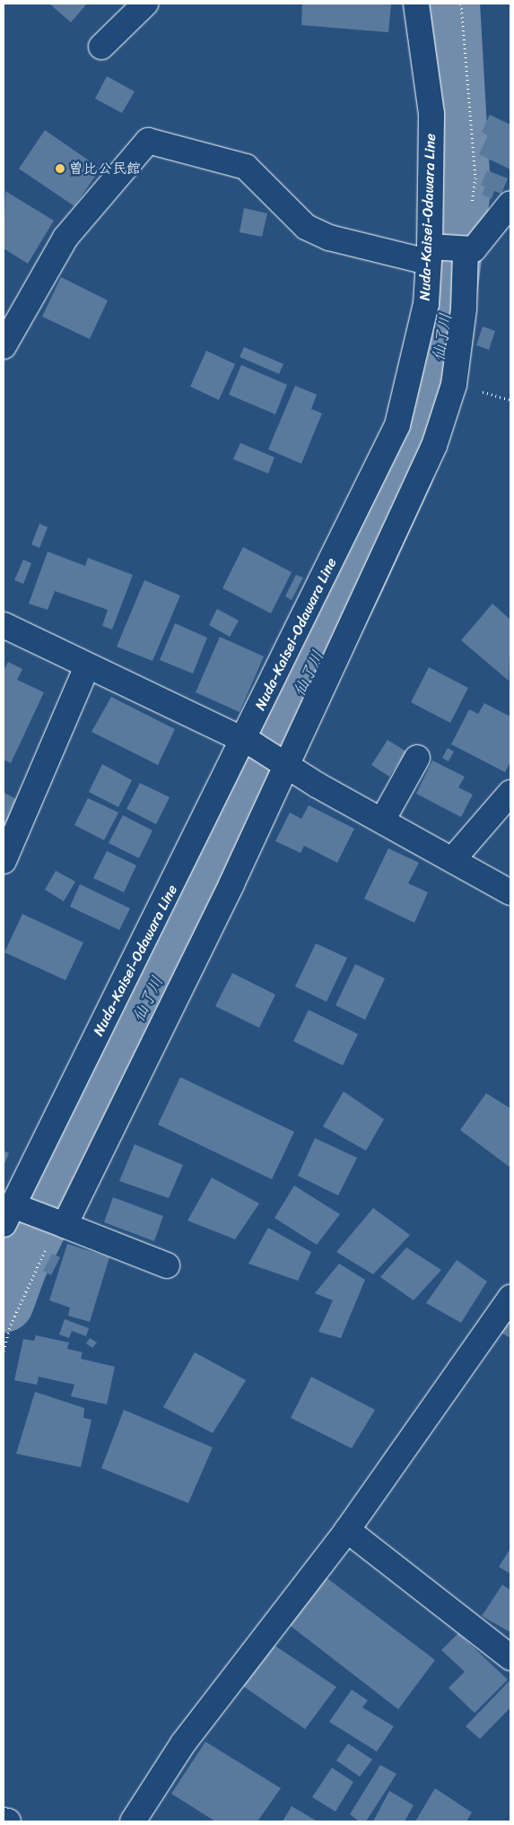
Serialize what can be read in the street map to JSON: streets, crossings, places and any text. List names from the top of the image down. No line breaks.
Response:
{"streets":{"street":["Nuda-Kaisei-Odawara Line"]},"water":["仙了川"],"places":["曽比公民館"]}
